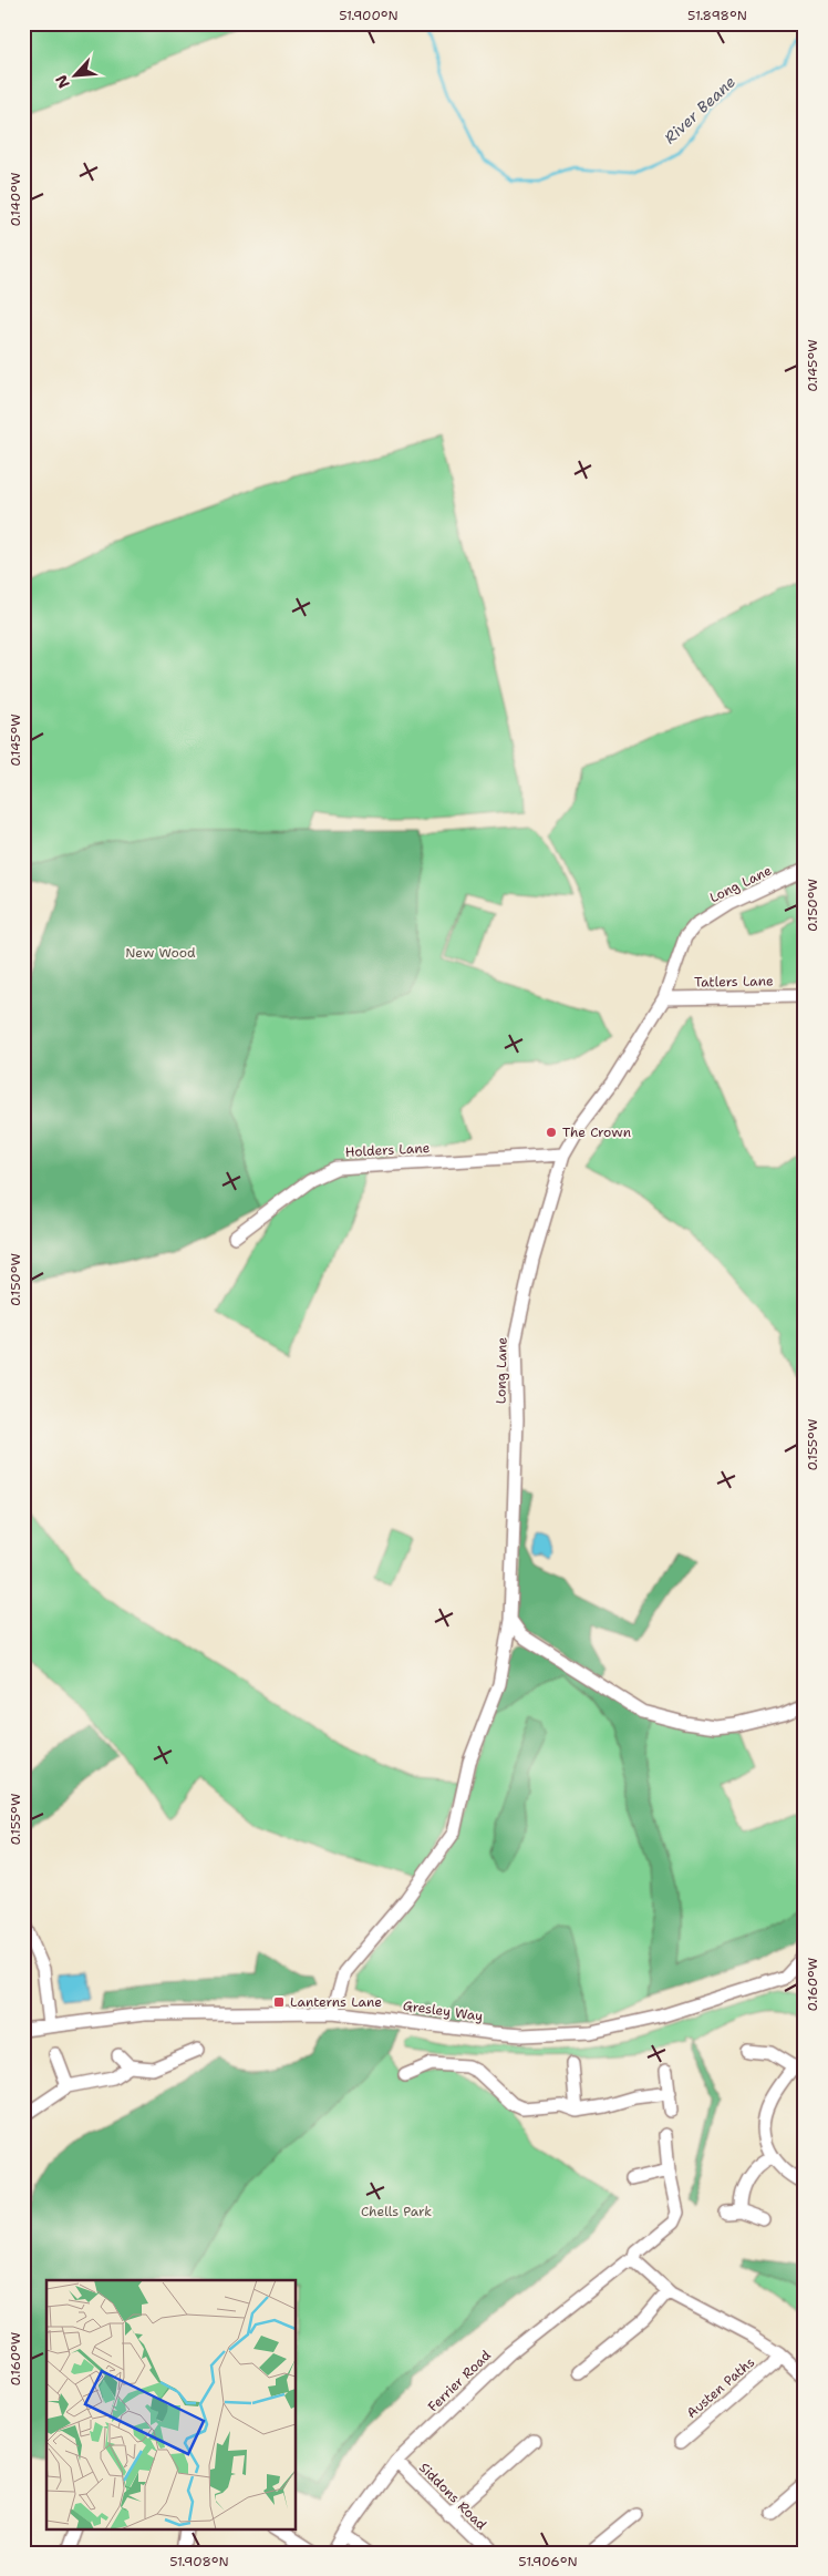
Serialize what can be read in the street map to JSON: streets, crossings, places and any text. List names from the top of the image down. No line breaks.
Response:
{"streets":{"street":["Long Lane","Tatlers Lane","Holders Lane","Gresley Way","Ferrier Road","Austen Paths","Siddons Road"]},"crossings":[["Long Lane","Tatlers Lane"],["Long Lane","Holders Lane"],["Ferrier Road","Siddons Road"]],"water":["River Beane"],"parks":["New Wood","Chells Park"],"places":{"other":["The Crown"],"transit":["Lanterns Lane"]},"north":"bottom left","coordinates":["51.900°N","51.898°N","0.140°W","0.145°W","0.150°W","0.155°W","0.160°W","51.908°N","51.906°N"]}
